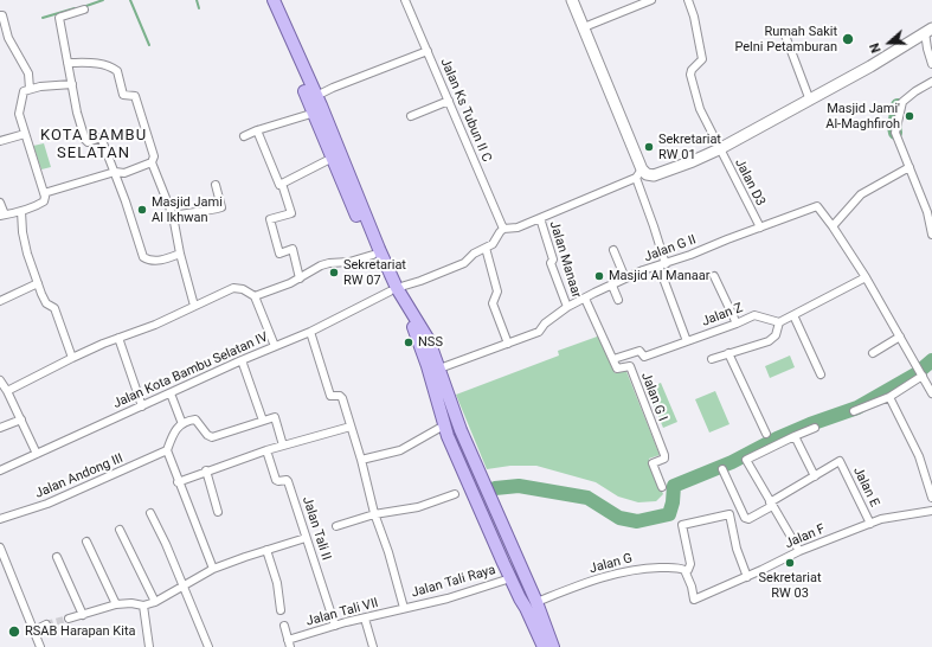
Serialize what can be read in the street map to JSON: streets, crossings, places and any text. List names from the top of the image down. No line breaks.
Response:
{"streets":{"street":["Jalan Ks Tubun II C","Jalan D3","Jalan G II","Jalan Manaar","Jalan Z","Jalan Kota Bambu Selatan IV","Jalan G I","Jalan Andong III","Jalan E","Jalan Tali II","Jalan F","Jalan G","Jalan Tali Raya","Jalan Tali VII"]},"crossings":[["Jalan Ks Tubun II C","Jalan Kota Bambu Selatan IV"],["Jalan D3","Jalan G II"],["Jalan G II","Jalan Manaar"],["Jalan Z","Jalan G I"],["Jalan E","Jalan F"],["Jalan Tali II","Jalan Tali VII"],["Jalan F","Jalan G"],["Jalan Tali Raya","Jalan Tali VII"]],"districts":["KOTA BAMBU SELATAN"],"places":["Rumah Sakit Pelni Petamburan","Masjid Jami' Al-Maghfiroh","Sekretariat RW 01","Masjid Jami Al Ikhwan","Sekretariat RW 07","Masjid Al Manaar","NSS","Sekretariat RW 03","RSAB Harapan Kita"],"north":"left"}
